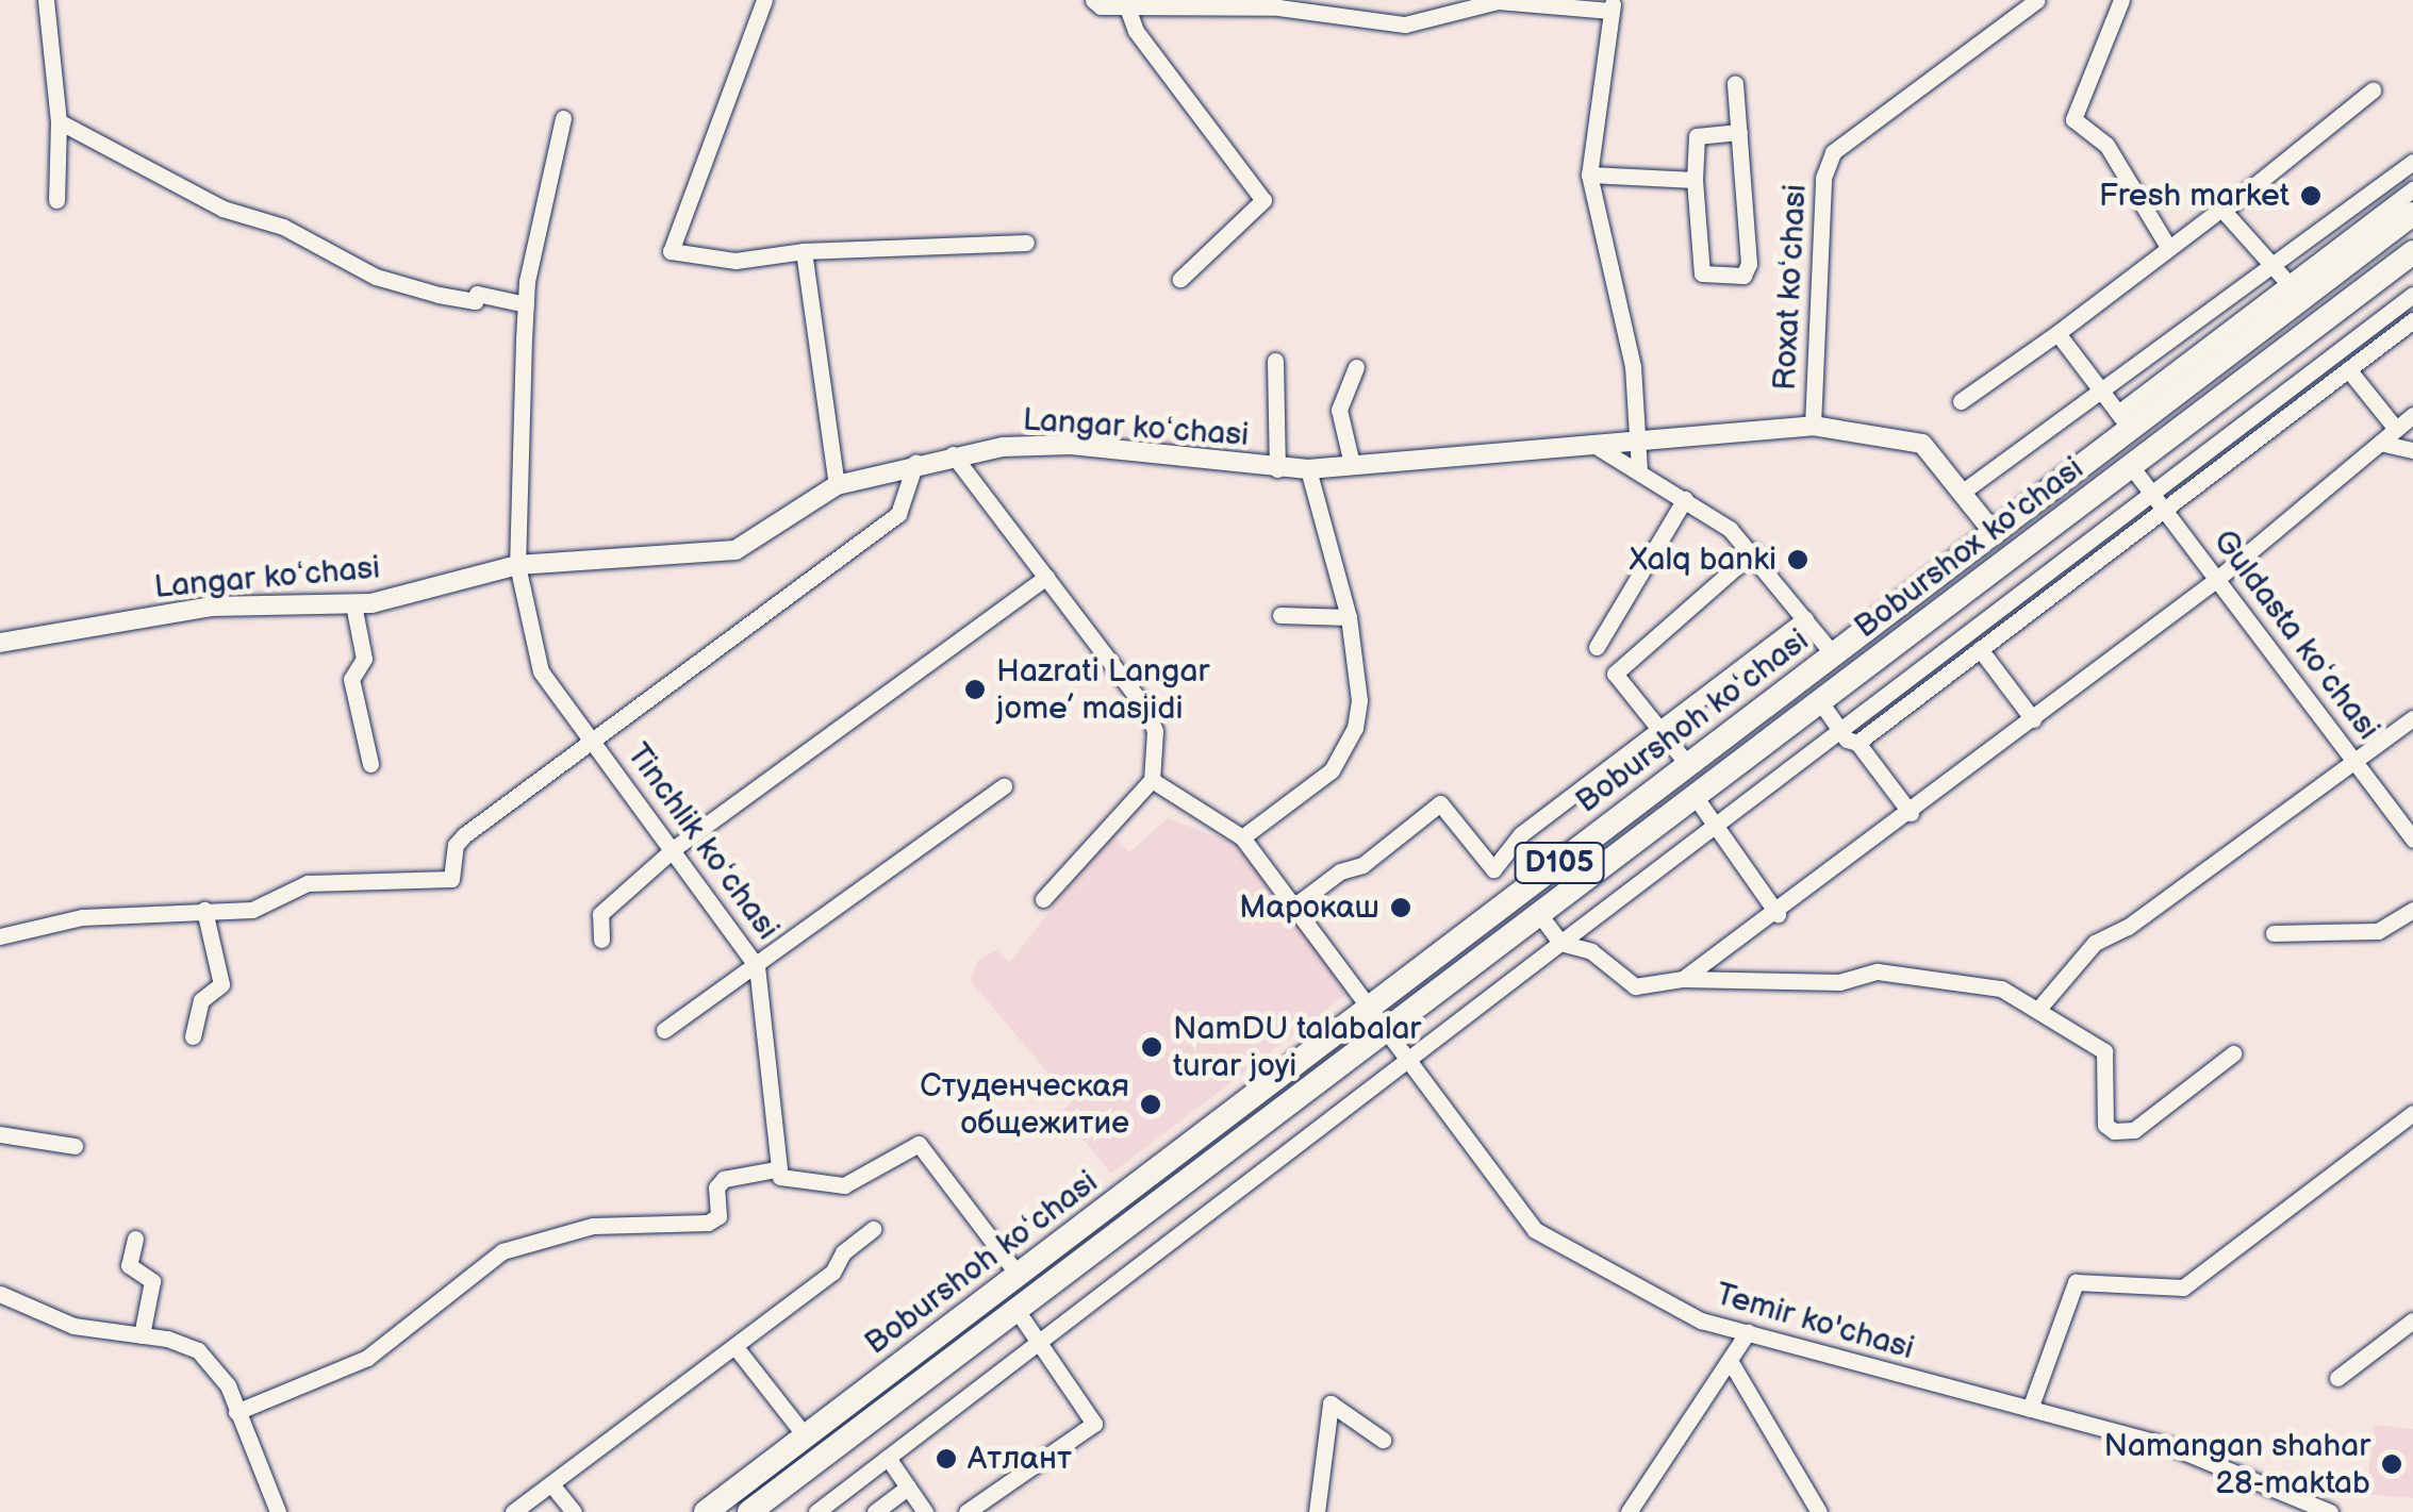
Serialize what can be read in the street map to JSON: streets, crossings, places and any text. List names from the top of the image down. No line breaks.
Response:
{"streets":{"main road":["Boburshox ko'chasi","Boburshoh koʻchasi","D105"],"street":["Roxat koʻchasi","Langar koʻchasi","Guldasta koʻchasi","Tinchlik koʻchasi","Temir ko'chasi"]},"crossings":[["Roxat koʻchasi","Langar koʻchasi"],["Langar koʻchasi","Boburshoh koʻchasi"],["Langar koʻchasi","Tinchlik koʻchasi"],["Boburshox ko'chasi","Guldasta koʻchasi"],["Boburshox ko'chasi","Temir ko'chasi"],["Boburshoh koʻchasi","Temir ko'chasi"]],"places":["Fresh market","Xalq banki","Hazrati Langar jome’ masjidi","Марокаш","NamDU talabalar turar joyi","Студенческая общежитие","Атлант","Namangan shahar 28-maktab"]}
